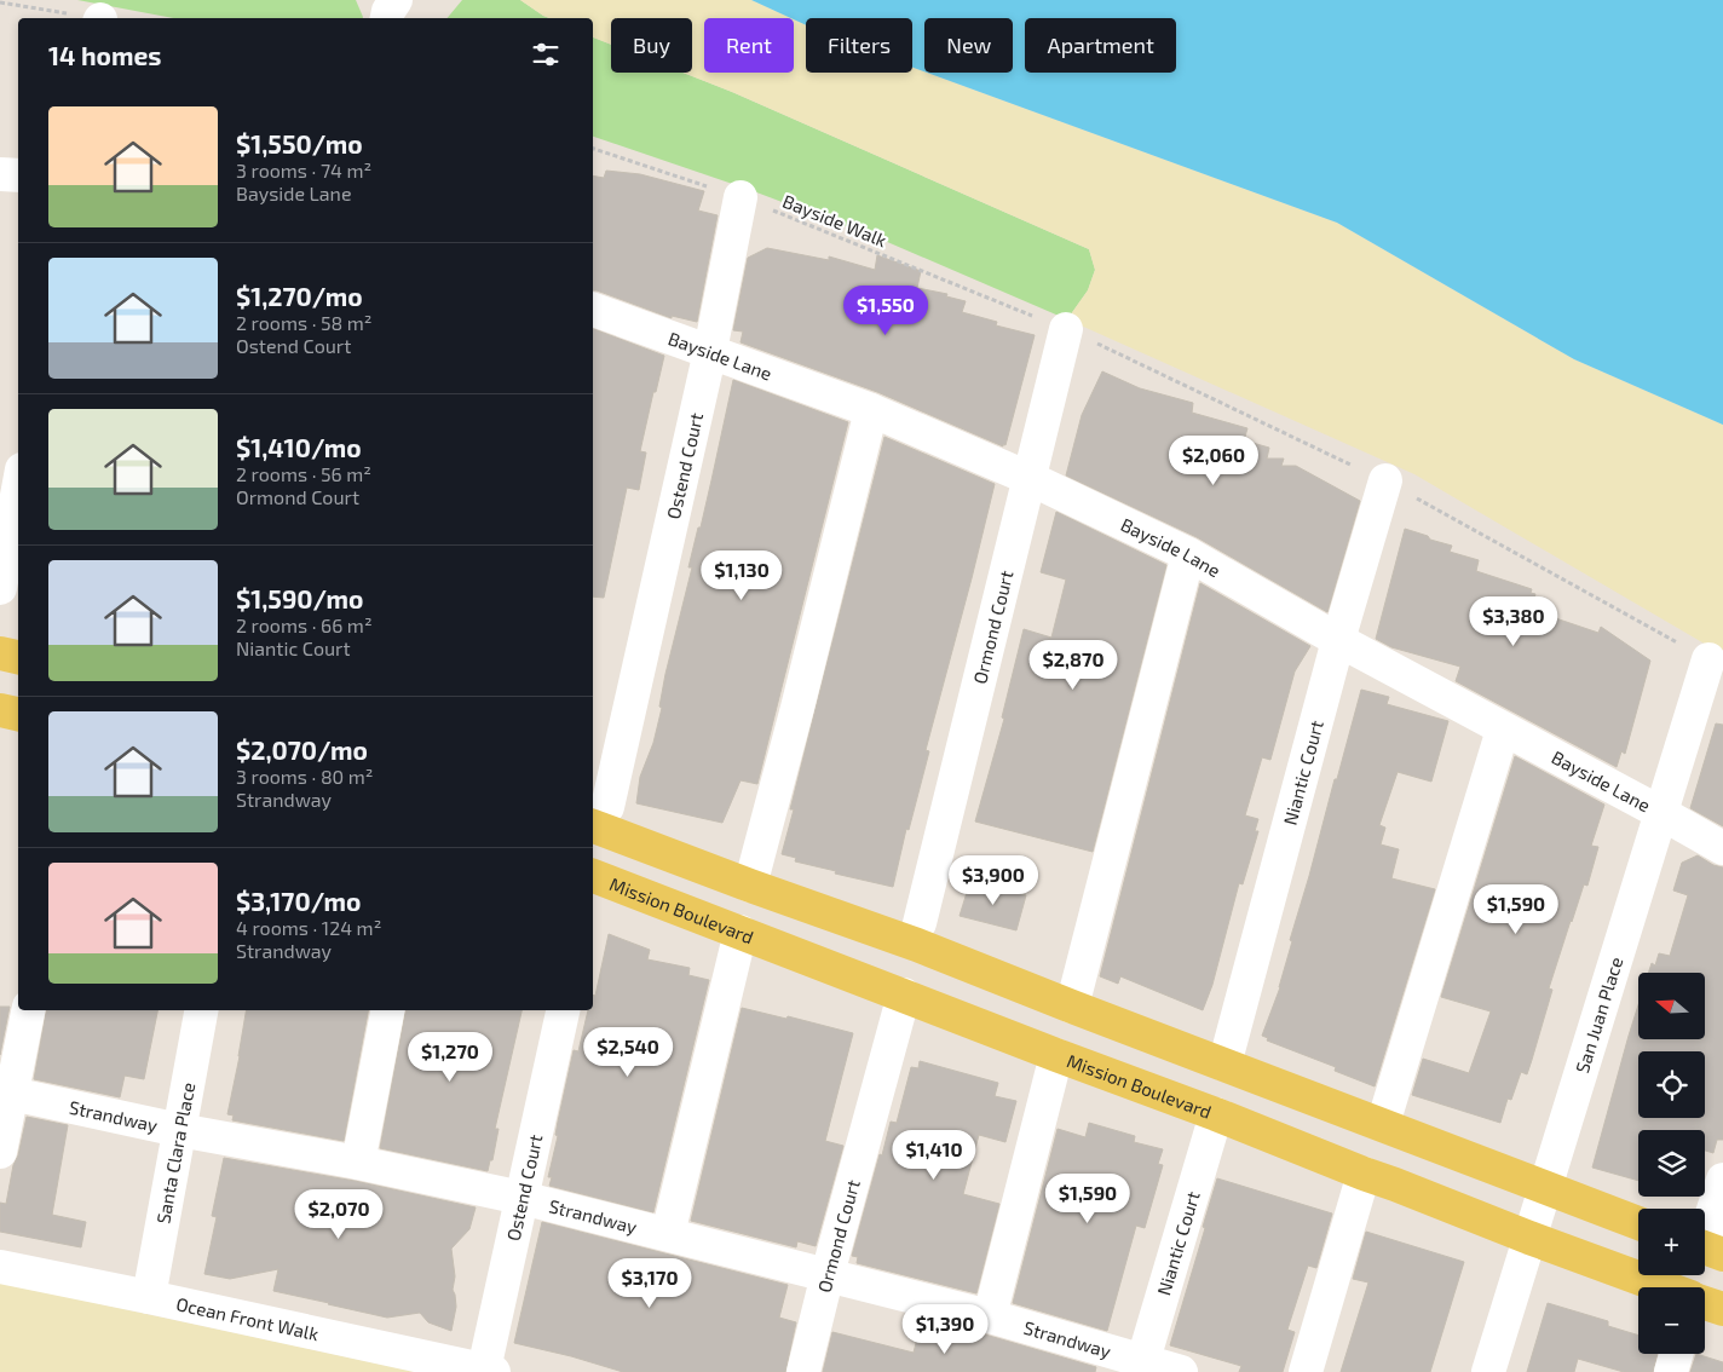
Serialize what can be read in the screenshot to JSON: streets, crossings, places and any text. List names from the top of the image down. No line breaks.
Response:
{"streets":{"main road":["Mission Boulevard"],"street":["Bayside Lane","Ostend Court","Ormond Court","Niantic Court","San Juan Place","Strandway","Santa Clara Place","Ocean Front Walk"],"path":["Bayside Walk"]},"crossings":[["Bayside Walk","Ostend Court"],["Bayside Walk","Ormond Court"],["Bayside Lane","Ostend Court"],["Bayside Lane","Ormond Court"],["Bayside Lane","Niantic Court"],["Bayside Lane","San Juan Place"],["Ostend Court","Strandway"],["Ostend Court","Ocean Front Walk"],["Ormond Court","Mission Boulevard"],["Ormond Court","Strandway"],["Niantic Court","Mission Boulevard"],["Niantic Court","Strandway"],["Mission Boulevard","San Juan Place"],["Strandway","Santa Clara Place"],["Santa Clara Place","Ocean Front Walk"]],"north":"left","page":{"chip":["Buy","Rent","Filters","New","Apartment"],"heading":"14 homes","list":[{"name":"$1,550/mo","note":"3 rooms · 74 m² · Bayside Lane"},{"name":"$1,270/mo","note":"2 rooms · 58 m² · Ostend Court"},{"name":"$1,410/mo","note":"2 rooms · 56 m² · Ormond Court"},{"name":"$1,590/mo","note":"2 rooms · 66 m² · Niantic Court"},{"name":"$2,070/mo","note":"3 rooms · 80 m² · Strandway"},{"name":"$3,170/mo","note":"4 rooms · 124 m² · Strandway"}],"price":["$1,550","$2,060","$1,130","$3,380","$2,870","$3,900","$1,590","$2,540","$1,270","$1,410","$1,590","$2,070","$3,170","$1,390"],"map_buttons":["+","−"]}}
